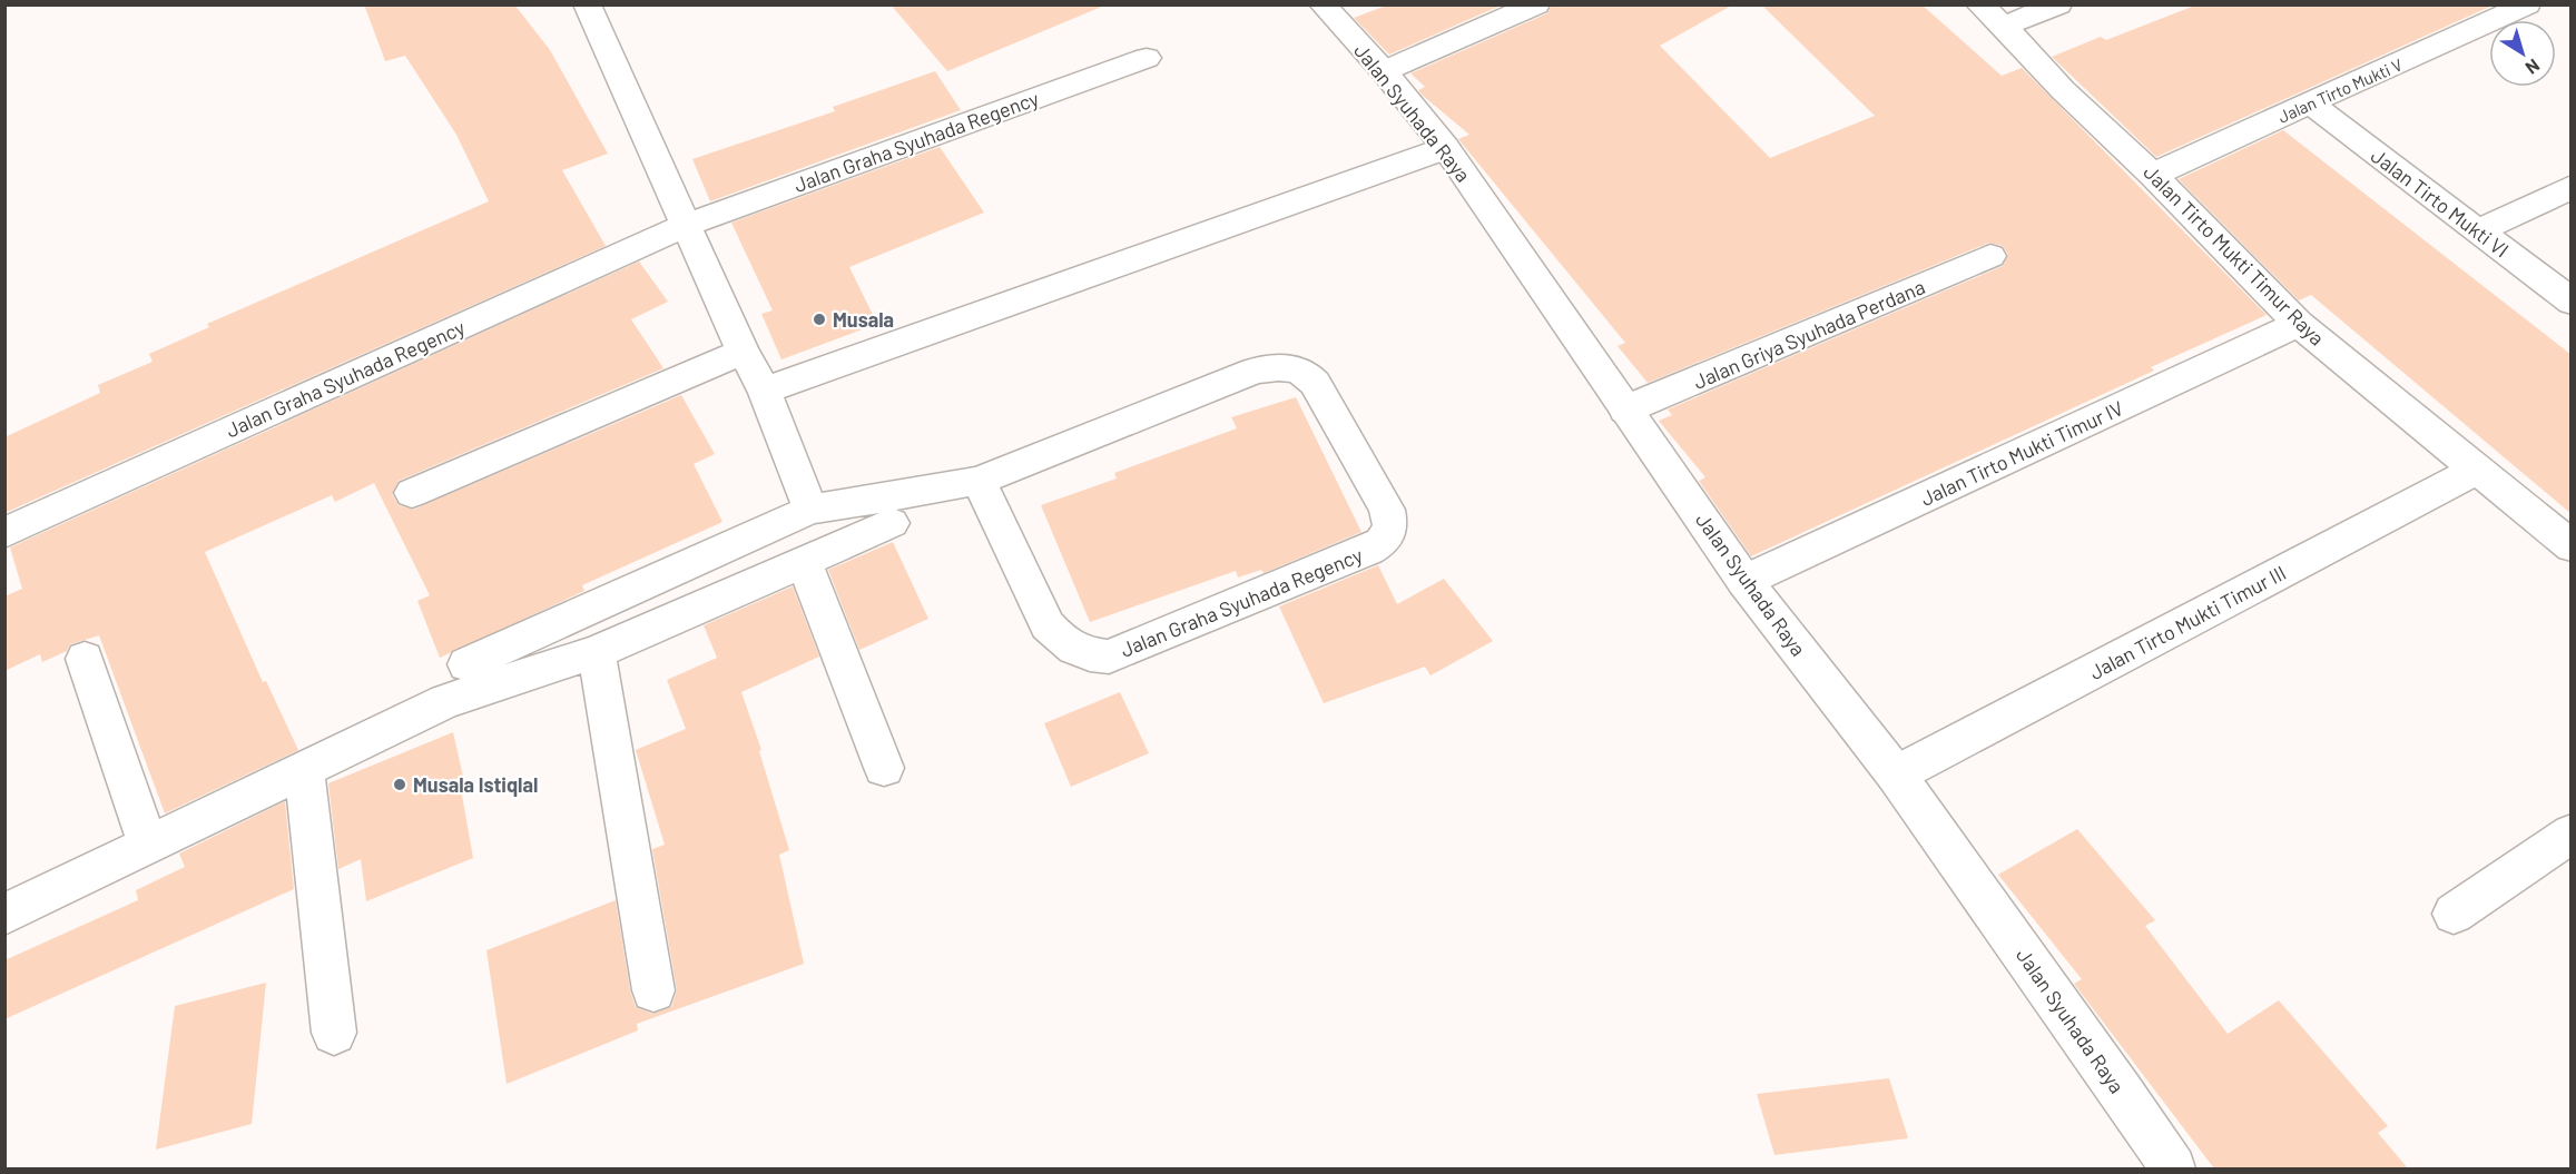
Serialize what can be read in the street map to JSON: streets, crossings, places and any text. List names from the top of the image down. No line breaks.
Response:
{"streets":{"street":["Jalan Tirto Mukti V","Jalan Syuhada Raya","Jalan Graha Syuhada Regency","Jalan Tirto Mukti VI","Jalan Tirto Mukti Timur Raya","Jalan Griya Syuhada Perdana","Jalan Tirto Mukti Timur IV","Jalan Tirto Mukti Timur III"]},"crossings":[["Jalan Tirto Mukti V","Jalan Tirto Mukti VI"],["Jalan Tirto Mukti V","Jalan Tirto Mukti Timur Raya"],["Jalan Syuhada Raya","Jalan Griya Syuhada Perdana"],["Jalan Syuhada Raya","Jalan Tirto Mukti Timur IV"],["Jalan Syuhada Raya","Jalan Tirto Mukti Timur III"],["Jalan Tirto Mukti Timur Raya","Jalan Tirto Mukti Timur IV"],["Jalan Tirto Mukti Timur Raya","Jalan Tirto Mukti Timur III"]],"places":["Musala","Musala Istiqlal"],"north":"bottom right"}
